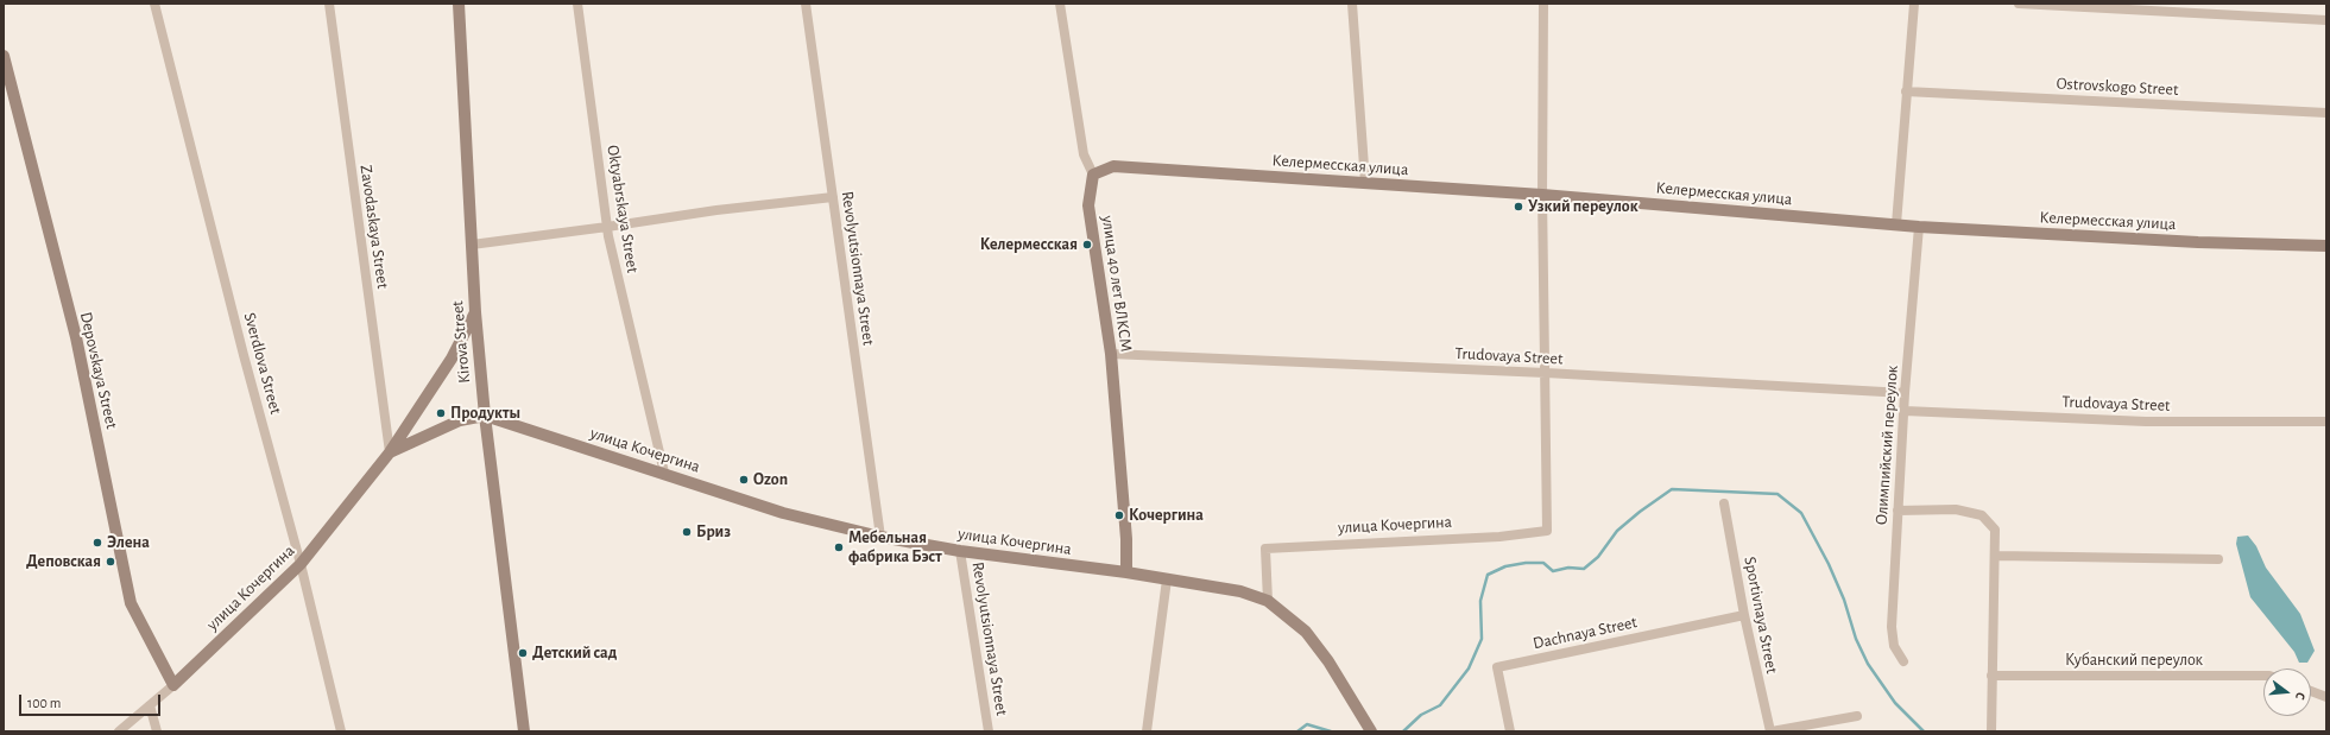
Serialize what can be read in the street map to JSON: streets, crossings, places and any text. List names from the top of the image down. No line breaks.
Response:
{"streets":{"street":["Ostrovskogo Street","Келермесская улица","Oktyabrskaya Street","Zavodaskaya Street","Revolyutsionnaya Street","улица 40 лет ВЛКСМ","Kirova Street","Trudovaya Street","Sverdlova Street","Depovskaya Street","Олимпийский переулок","улица Кочергина","Sportivnaya Street","Dachnaya Street","Кубанский переулок"]},"crossings":[["Келермесская улица","улица 40 лет ВЛКСМ"],["Келермесская улица","Олимпийский переулок"],["Oktyabrskaya Street","улица Кочергина"],["Zavodaskaya Street","улица Кочергина"],["Revolyutsionnaya Street","улица Кочергина"],["улица 40 лет ВЛКСМ","Trudovaya Street"],["улица 40 лет ВЛКСМ","улица Кочергина"],["Kirova Street","улица Кочергина"],["Trudovaya Street","Олимпийский переулок"],["Trudovaya Street","улица Кочергина"],["Sverdlova Street","улица Кочергина"],["Depovskaya Street","улица Кочергина"],["Sportivnaya Street","Dachnaya Street"]],"places":["Узкий переулок","Келермесская","Продукты","Ozon","Кочергина","Бриз","Элена","Мебельная фабрика Бэст","Деповская","Детский сад"],"scale_bar":"100 m","north":"right"}
